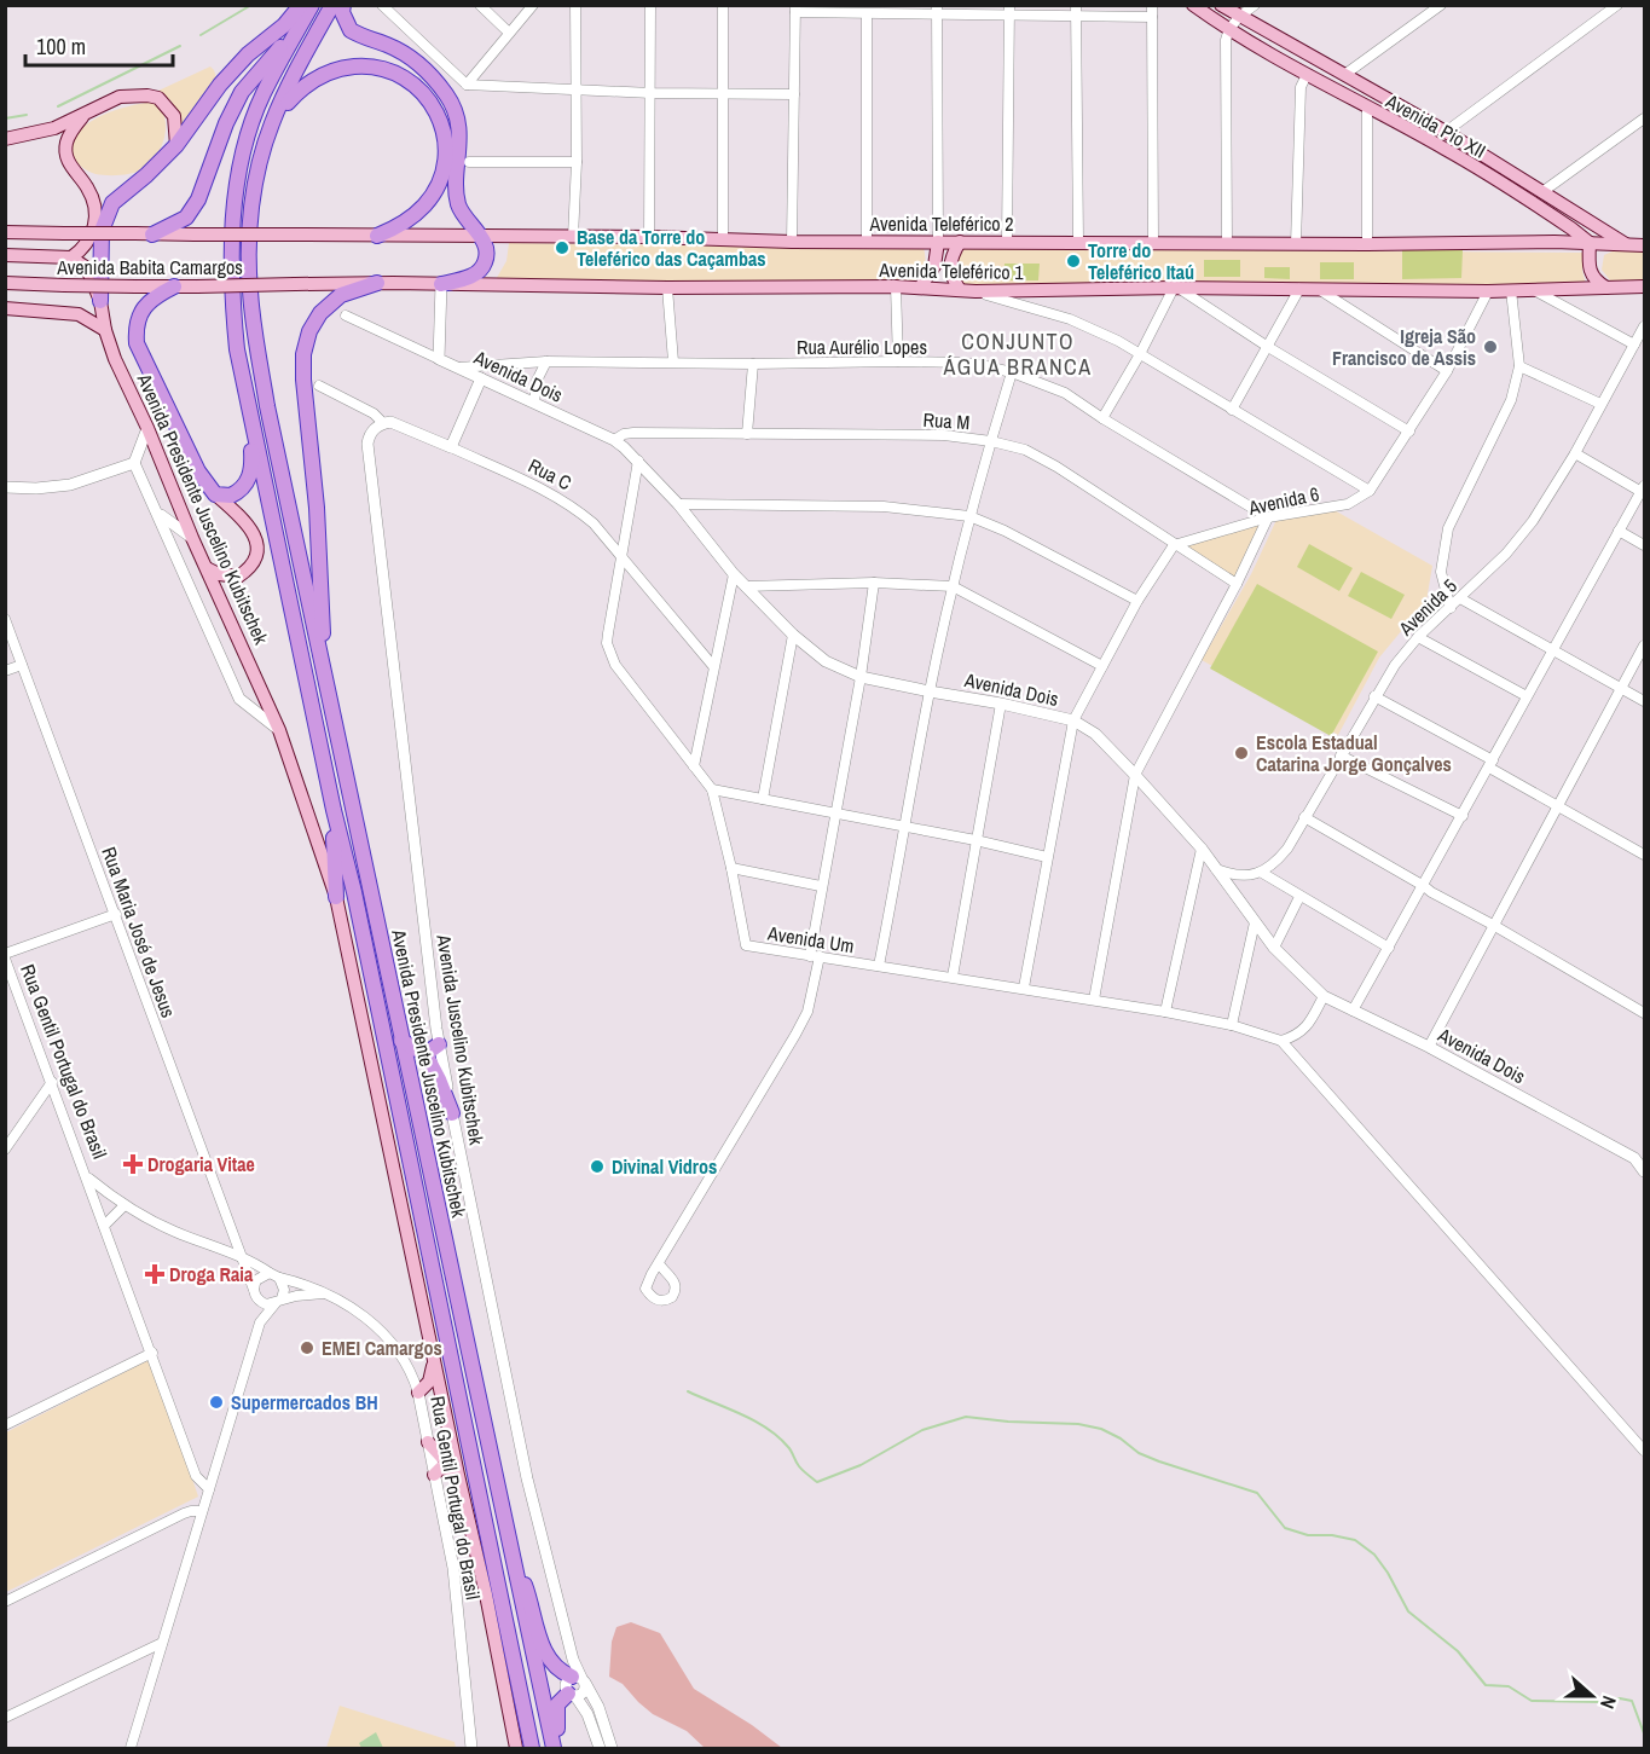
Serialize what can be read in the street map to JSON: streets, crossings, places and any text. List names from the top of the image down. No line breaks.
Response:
{"streets":{"highway":["Avenida Presidente Juscelino Kubitschek"],"main road":["Avenida Pio XII","Avenida Teleférico 2","Avenida Babita Camargos","Avenida Teleférico 1"],"street":["Rua Aurélio Lopes","Avenida Dois","Rua M","Rua C","Avenida 6","Avenida 5","Rua Maria José de Jesus","Avenida Um","Avenida Juscelino Kubitschek","Rua Gentil Portugal do Brasil"]},"crossings":[["Avenida Pio XII","Avenida Teleférico 2"],["Avenida Teleférico 2","Avenida Babita Camargos"],["Avenida Babita Camargos","Avenida Teleférico 1"],["Rua Aurélio Lopes","Avenida Dois"],["Rua Aurélio Lopes","Avenida 6"],["Avenida Dois","Rua M"],["Avenida Dois","Avenida Um"],["Rua M","Avenida 6"],["Rua C","Avenida Um"],["Rua C","Avenida Juscelino Kubitschek"],["Rua Maria José de Jesus","Rua Gentil Portugal do Brasil"]],"districts":["CONJUNTO ÁGUA BRANCA"],"places":{"other":["Base da Torre do Teleférico das Caçambas","Torre do Teleférico Itaú","Igreja São Francisco de Assis","Escola Estadual Catarina Jorge Gonçalves","Divinal Vidros","EMEI Camargos","Supermercados BH"],"health":["Drogaria Vitae","Droga Raia"]},"scale_bar":"100 m","north":"right"}
